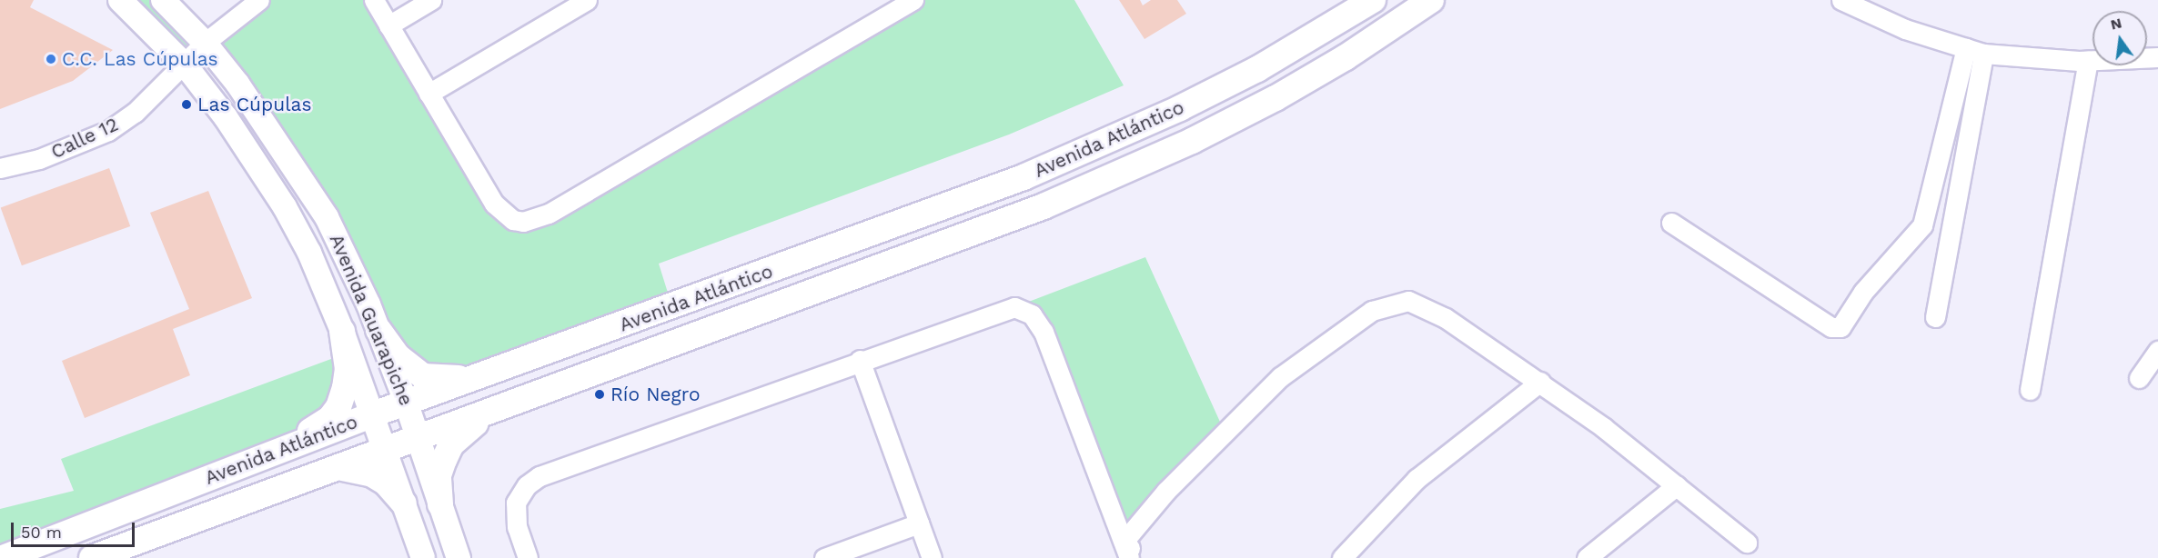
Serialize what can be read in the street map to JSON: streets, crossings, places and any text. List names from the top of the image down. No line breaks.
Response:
{"streets":{"main road":["Avenida Atlántico"],"street":["Calle 12","Avenida Guarapiche"]},"crossings":[["Calle 12","Avenida Guarapiche"],["Avenida Atlántico","Avenida Guarapiche"]],"places":["C.C. Las Cúpulas","Las Cúpulas","Río Negro"],"scale_bar":"50 m","north":"top"}
